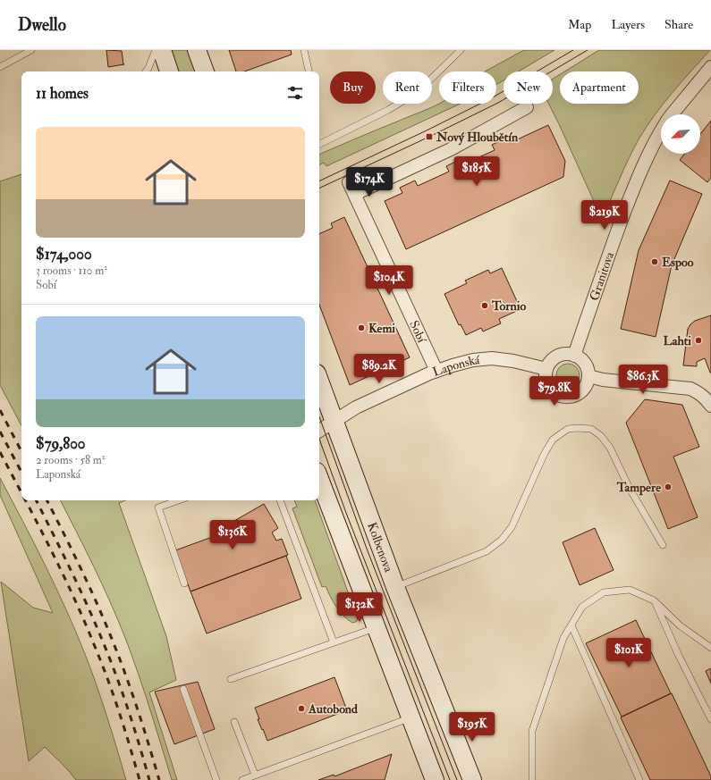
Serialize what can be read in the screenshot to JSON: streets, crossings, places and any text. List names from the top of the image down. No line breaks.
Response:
{"streets":{"main road":["Kolbenova"],"street":["Granitova","Sobí","Laponská"]},"crossings":[["Granitova","Laponská"],["Sobí","Laponská"],["Laponská","Kolbenova"]],"places":{"transit":["Nový Hloubětín"],"other":["Espoo","Tornio","Kemi","Lahti","Tampere","Autobond"]},"north":"bottom left","page":{"header":"Dwello","nav":["Map","Layers","Share"],"chip":["Buy","Rent","Filters","New","Apartment"],"heading":"11 homes","list":[{"name":"$174,000","note":"3 rooms · 110 m² · Sobí"},{"name":"$79,800","note":"2 rooms · 58 m² · Laponská"}],"price":["$185K","$174K","$219K","$104K","$89.2K","$86.3K","$79.8K","$136K","$132K","$101K","$195K"]}}
